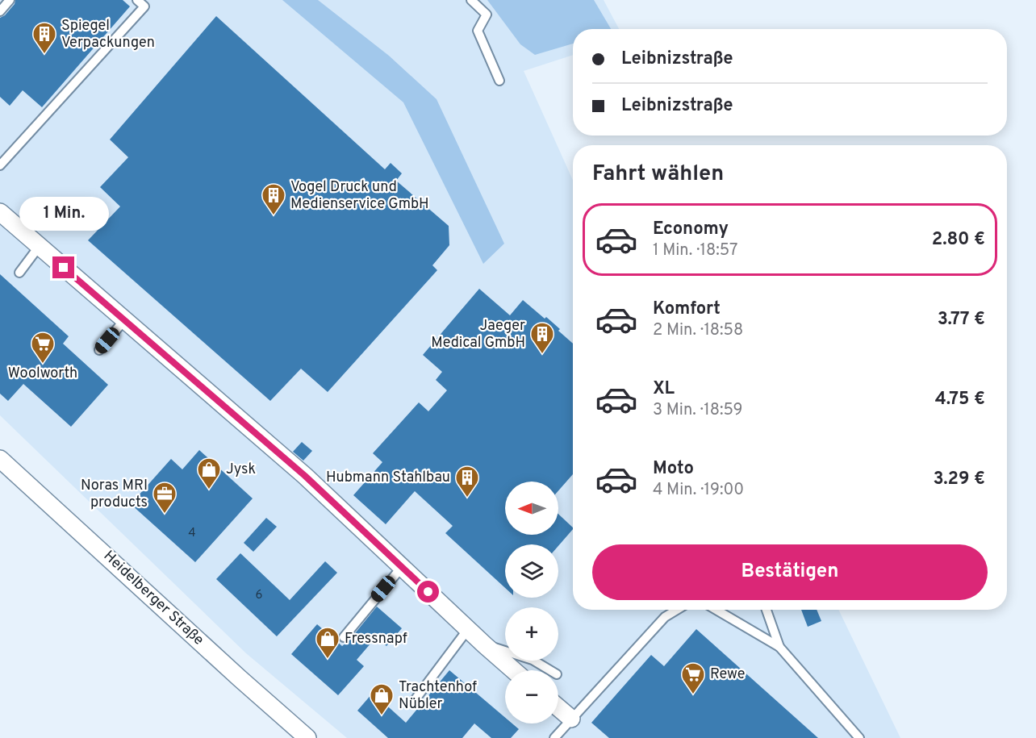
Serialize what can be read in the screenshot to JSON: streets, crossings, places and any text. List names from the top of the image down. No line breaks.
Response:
{"streets":{"street":["Heidelberger Straße"]},"places":{"building":["Spiegel Verpackungen","Vogel Druck und Medienservice GmbH","Jaeger Medical GmbH","Hubmann Stahlbau"],"supermarket":["Woolworth","Rewe"],"shop":["Jysk","Fressnapf","Trachtenhof Nübler"],"office":["Noras MRI products"]},"house_numbers":["4","6"],"north":"left","page":{"banner":["Leibnizstraße","Leibnizstraße"],"heading":"Fahrt wählen","bubble":"1 Min.","list":[{"name":"Economy","note":"1 Min. · 18:57","value":"2.80 €"},{"name":"Komfort","note":"2 Min. · 18:58","value":"3.77 €"},{"name":"XL","note":"3 Min. · 18:59","value":"4.75 €"},{"name":"Moto","note":"4 Min. · 19:00","value":"3.29 €"}],"map_buttons":["+","−"],"buttons":"Bestätigen"}}
